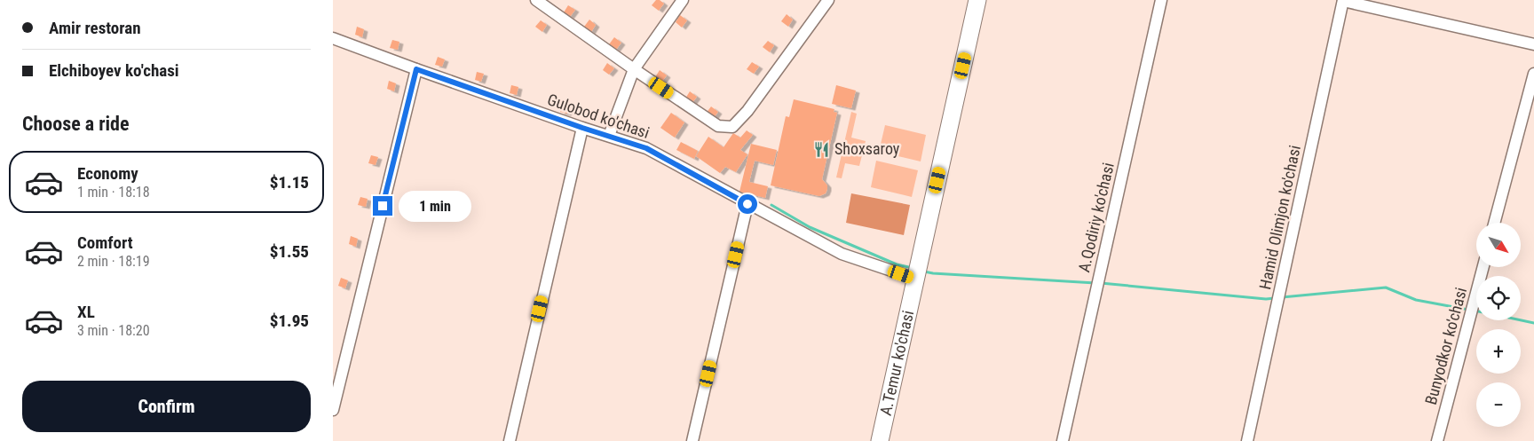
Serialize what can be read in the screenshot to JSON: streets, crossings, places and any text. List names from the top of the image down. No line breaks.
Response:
{"streets":{"main road":["A.Temur ko'chasi"],"street":["Gulobod ko'chasi","A.Qodiriy ko'chasi","Hamid Olimjon ko'chasi","Bunyodkor ko'chasi"]},"crossings":[["Gulobod ko'chasi","A.Temur ko'chasi"]],"places":{"restaurant":["Shoxsaroy"]},"north":"bottom right","page":{"banner":["Amir restoran","Elchiboyev ko'chasi"],"heading":"Choose a ride","list":[{"name":"Economy","note":"1 min · 18:18","value":"$1.15"},{"name":"Comfort","note":"2 min · 18:19","value":"$1.55"},{"name":"XL","note":"3 min · 18:20","value":"$1.95"}],"bubble":"1 min","map_buttons":["+","−"],"buttons":"Confirm"}}
